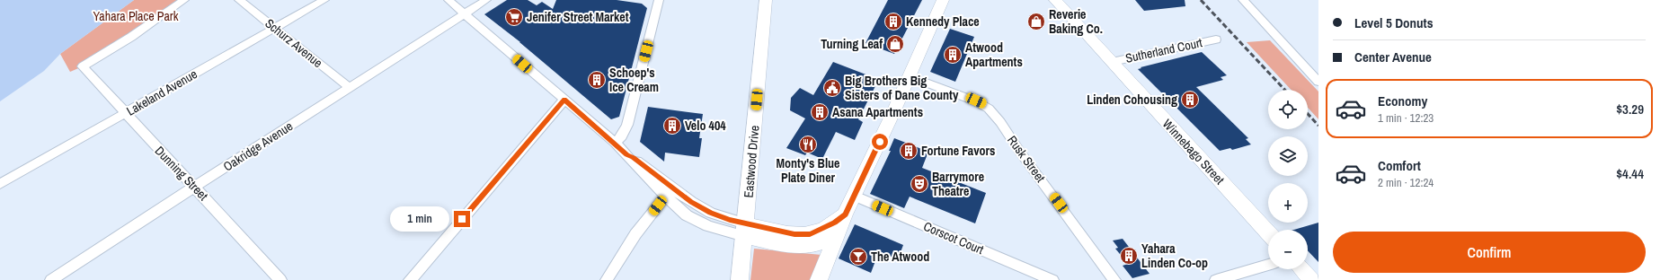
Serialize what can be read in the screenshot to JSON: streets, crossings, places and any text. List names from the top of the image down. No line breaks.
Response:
{"streets":{"street":["Schurz Avenue","Sutherland Court","Lakeland Avenue","Oakridge Avenue","Winnebago Street","Rusk Street","Eastwood Drive","Dunning Street","Corscot Court"]},"crossings":[["Schurz Avenue","Lakeland Avenue"],["Schurz Avenue","Oakridge Avenue"],["Sutherland Court","Winnebago Street"],["Lakeland Avenue","Dunning Street"],["Oakridge Avenue","Dunning Street"]],"parks":["Yahara Place Park"],"places":{"supermarket":["Jenifer Street Market"],"building":["Kennedy Place","Atwood Apartments","Schoep's Ice Cream","Linden Cohousing","Asana Apartments","Velo 404","Fortune Favors","Yahara Linden Co-op"],"shop":["Reverie Baking Co.","Turning Leaf"],"public building":["Big Brothers Big Sisters of Dane County"],"restaurant":["Monty's Blue Plate Diner"],"theatre":["Barrymore Theatre"],"bar":["The Atwood"]},"page":{"banner":["Level 5 Donuts","Center Avenue"],"list":[{"name":"Economy","note":"1 min · 12:23","value":"$3.29"},{"name":"Comfort","note":"2 min · 12:24","value":"$4.44"}],"map_buttons":["+","−"],"bubble":"1 min","buttons":"Confirm"}}
